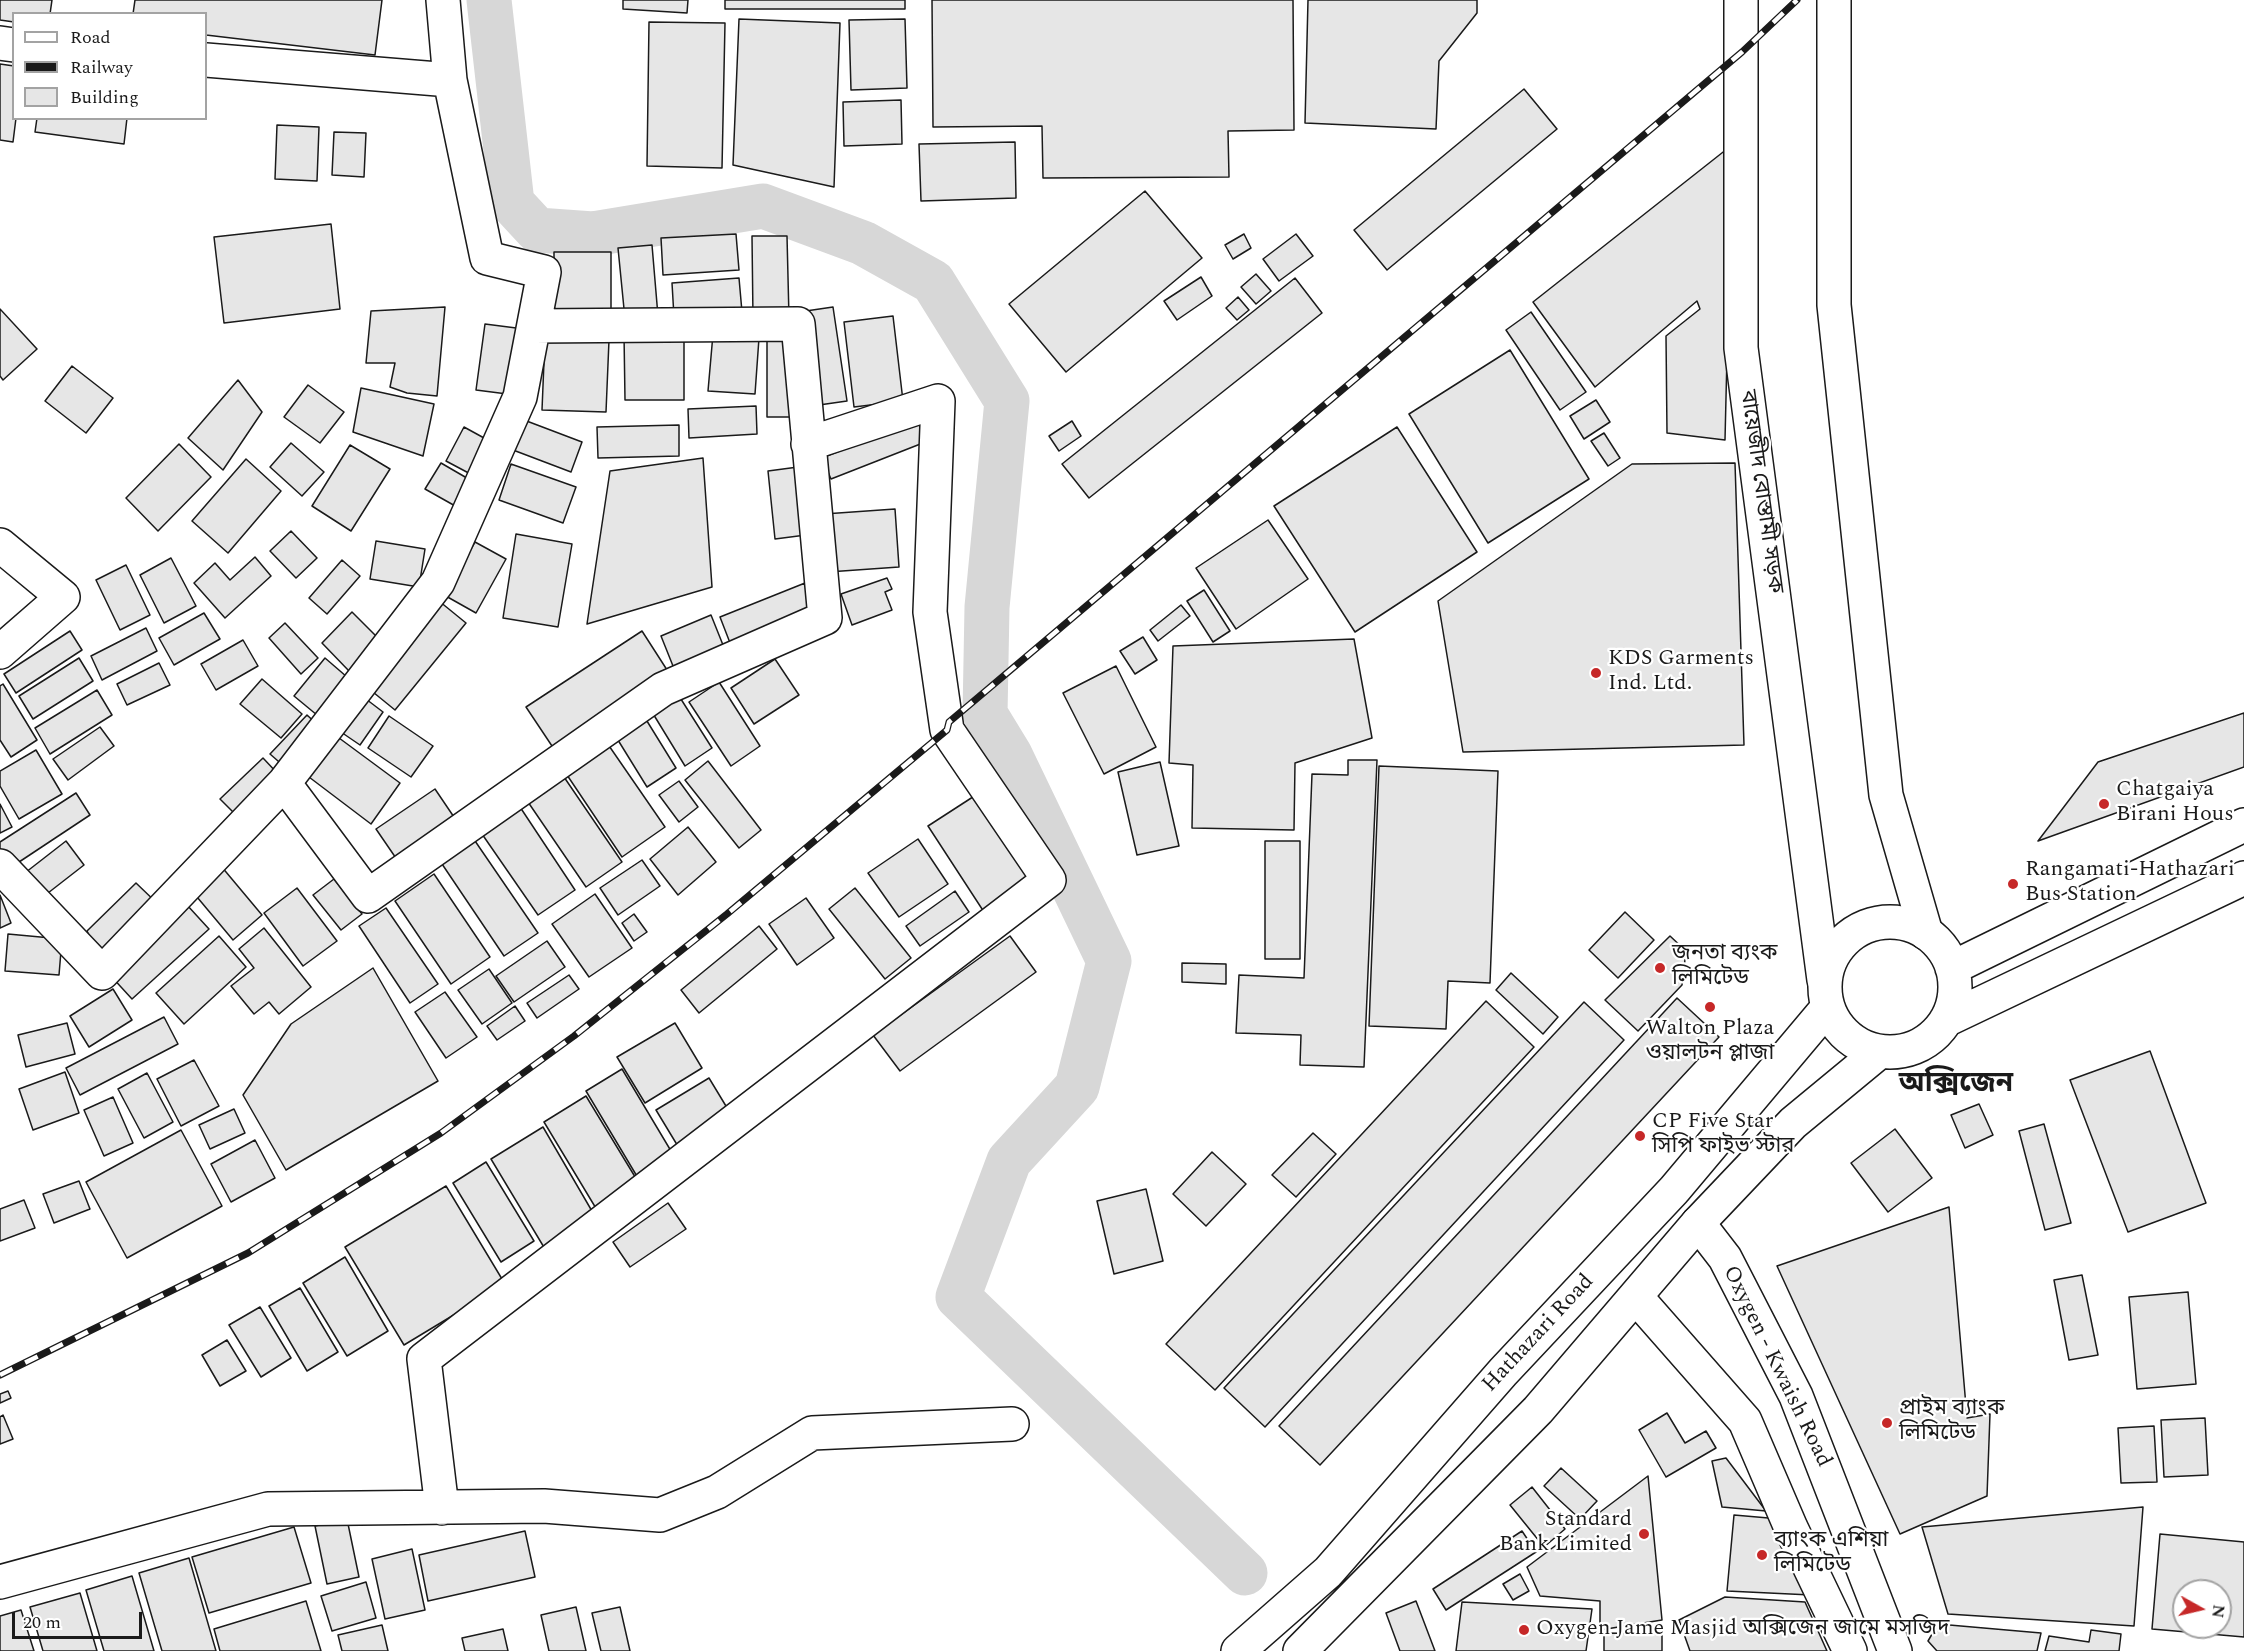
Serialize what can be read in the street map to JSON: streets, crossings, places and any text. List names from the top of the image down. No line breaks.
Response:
{"streets":{"main road":["বায়েজীদ বোস্তামী সড়ক","Hathazari Road","Oxygen - Kwaish Road"]},"crossings":[["বায়েজীদ বোস্তামী সড়ক","Hathazari Road"],["Hathazari Road","Oxygen - Kwaish Road"]],"districts":["অক্সিজেন"],"places":["KDS Garments Ind. Ltd.","Chatgaiya Birani Hous","Rangamati-Hathazari Bus Station","জনতা ব্যংক লিমিটেড","Walton Plaza ওয়ালটন প্লাজা","CP Five Star সিপি ফাইভ স্টার","প্রাইম ব্যাংক লিমিটেড","Standard Bank Limited","ব্যাংক এশিয়া লিমিটেড","Oxygen Jame Masjid অক্সিজেন জামে মসজিদ"],"legend":["Road","Railway","Building"],"scale_bar":"20 m","north":"right"}
